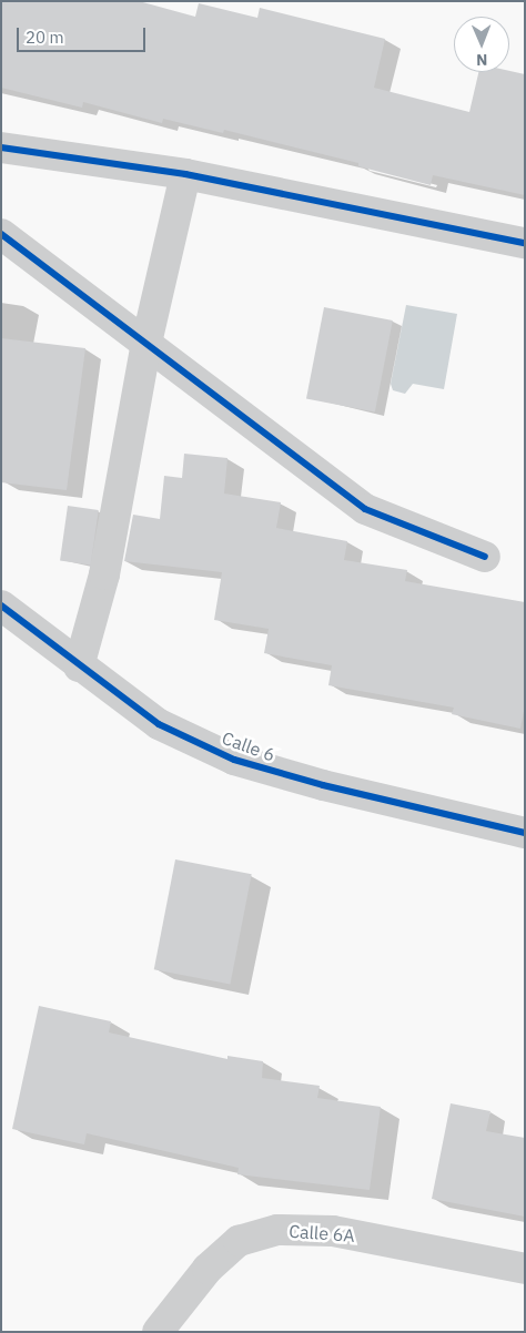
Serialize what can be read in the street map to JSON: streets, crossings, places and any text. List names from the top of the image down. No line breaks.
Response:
{"streets":{"street":["Calle 6","Calle 6A"]},"scale_bar":"20 m","north":"bottom"}
